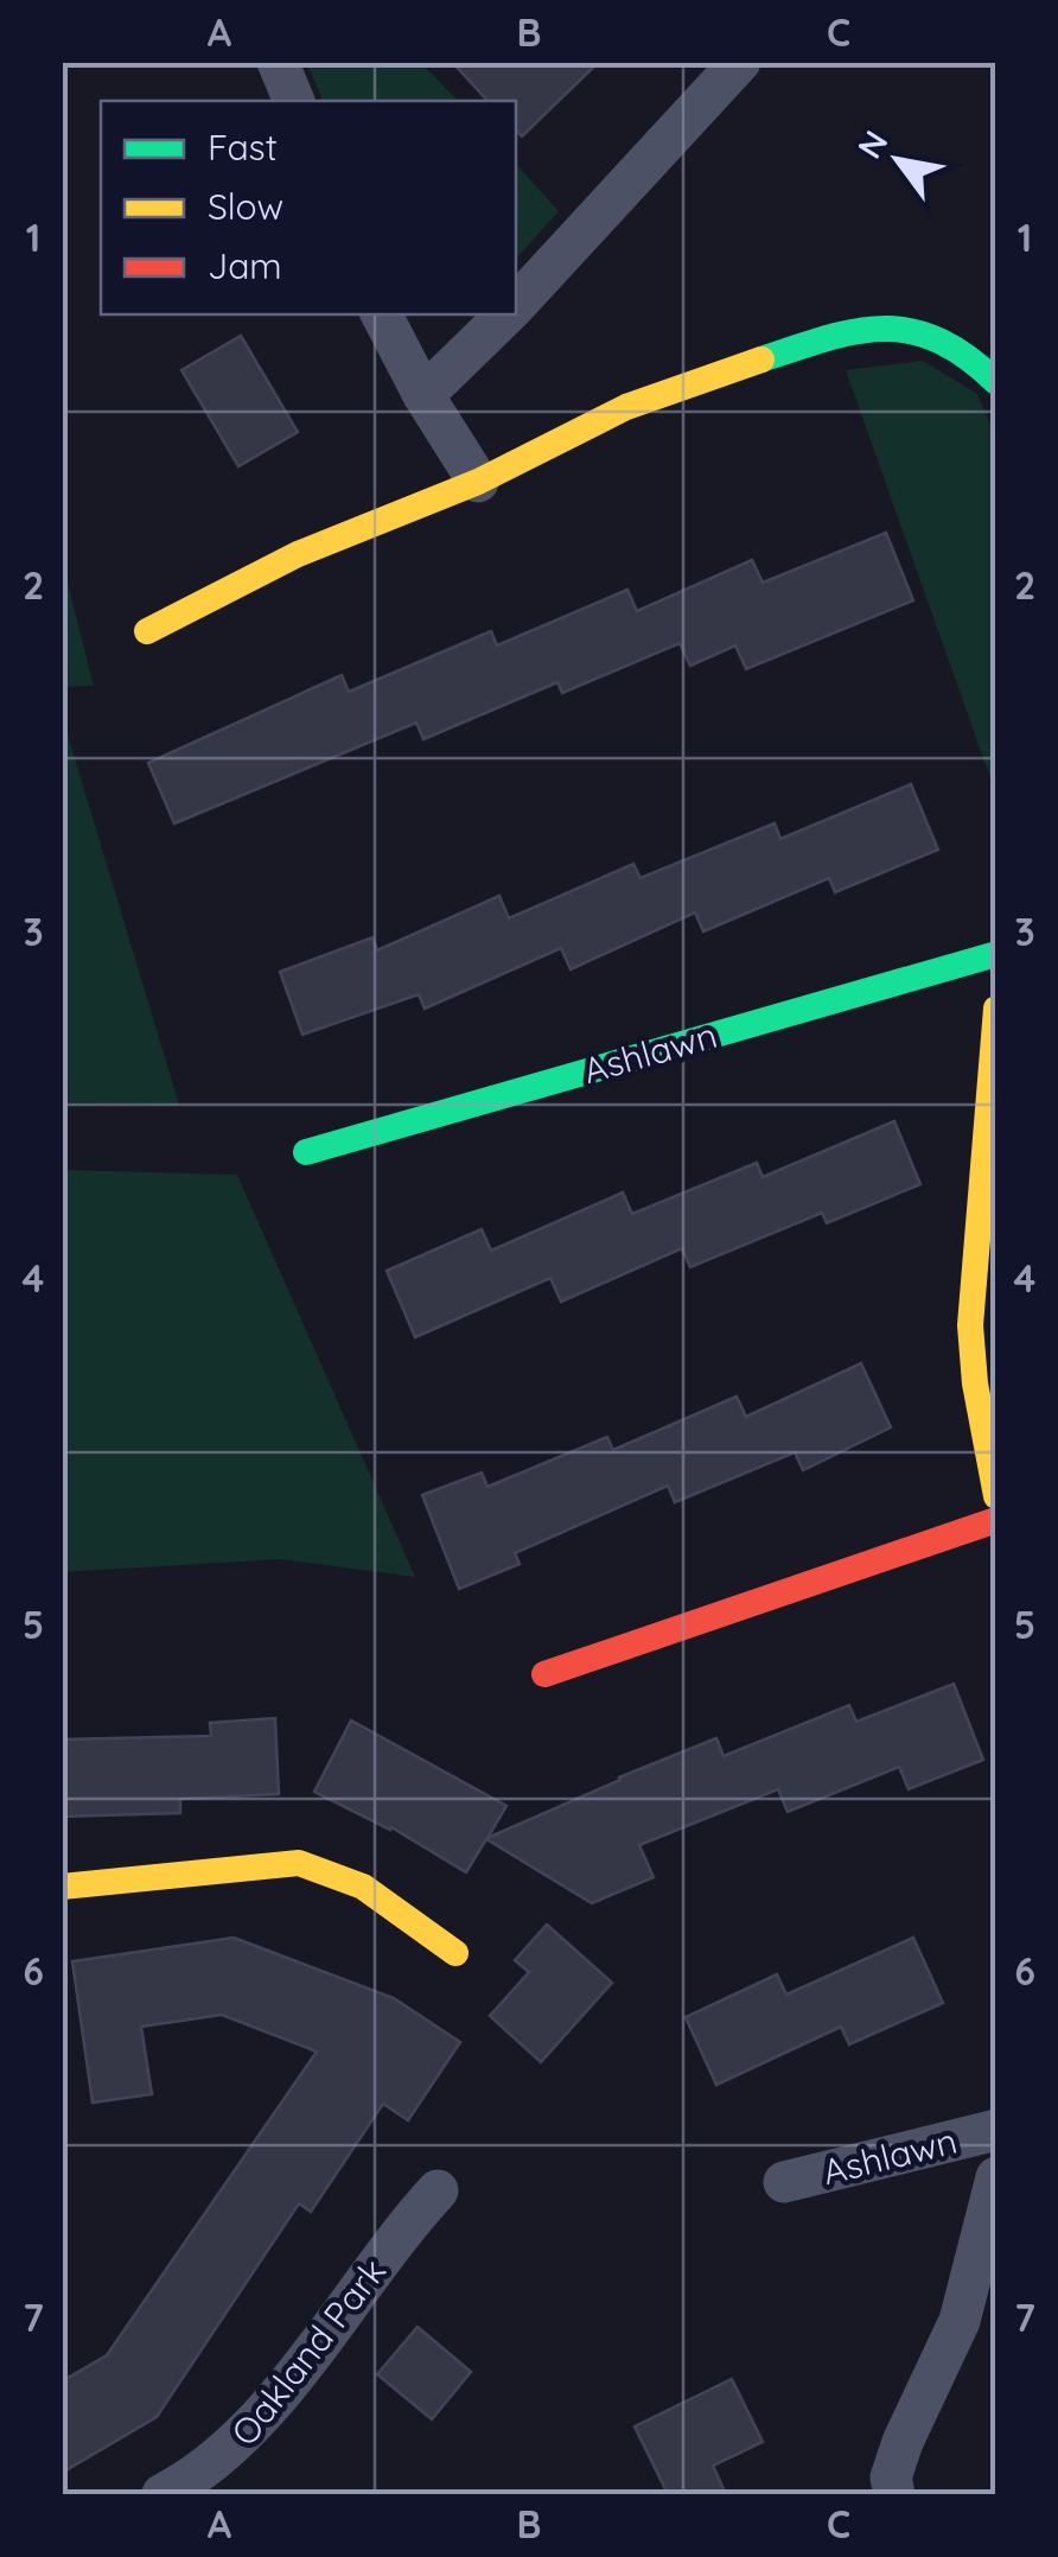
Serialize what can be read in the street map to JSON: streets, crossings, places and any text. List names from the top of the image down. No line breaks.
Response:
{"streets":{"street":["Ashlawn","Oakland Park"]},"legend":["Fast","Slow","Jam"],"north":"top left","grid":{"columns":["A","B","C"],"rows":["1","2","3","4","5","6","7"]}}
